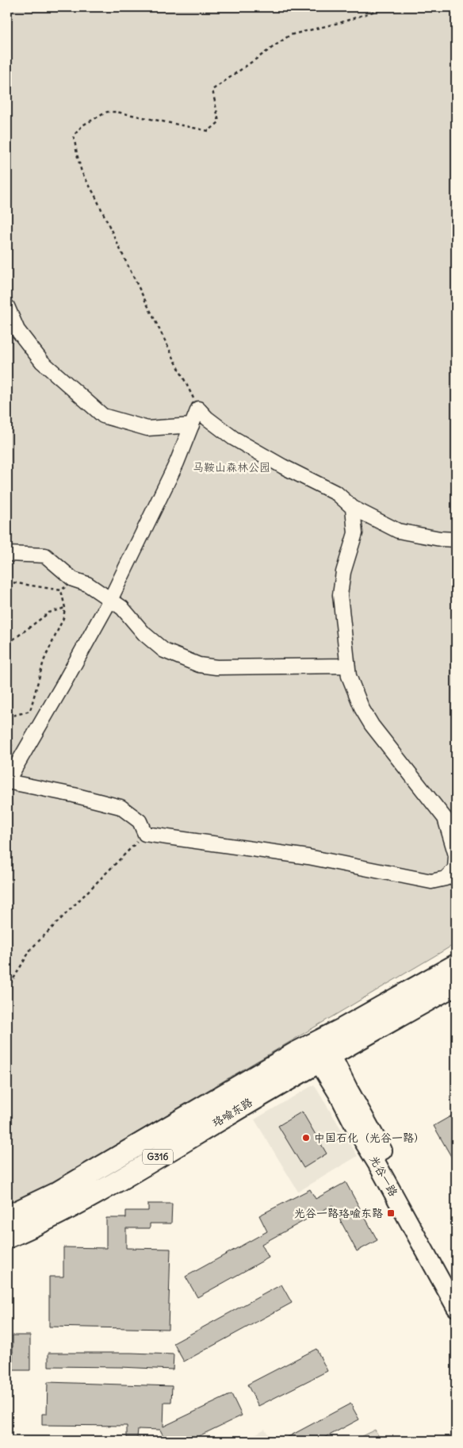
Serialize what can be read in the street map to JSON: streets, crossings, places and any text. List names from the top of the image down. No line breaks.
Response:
{"streets":{"highway":["珞喻东路","G316"],"main road":["光谷一路"]},"crossings":[["珞喻东路","光谷一路"]],"parks":["马鞍山森林公园"],"places":{"other":["中国石化（光谷一路）"],"transit":["光谷一路珞喻东路"]}}
